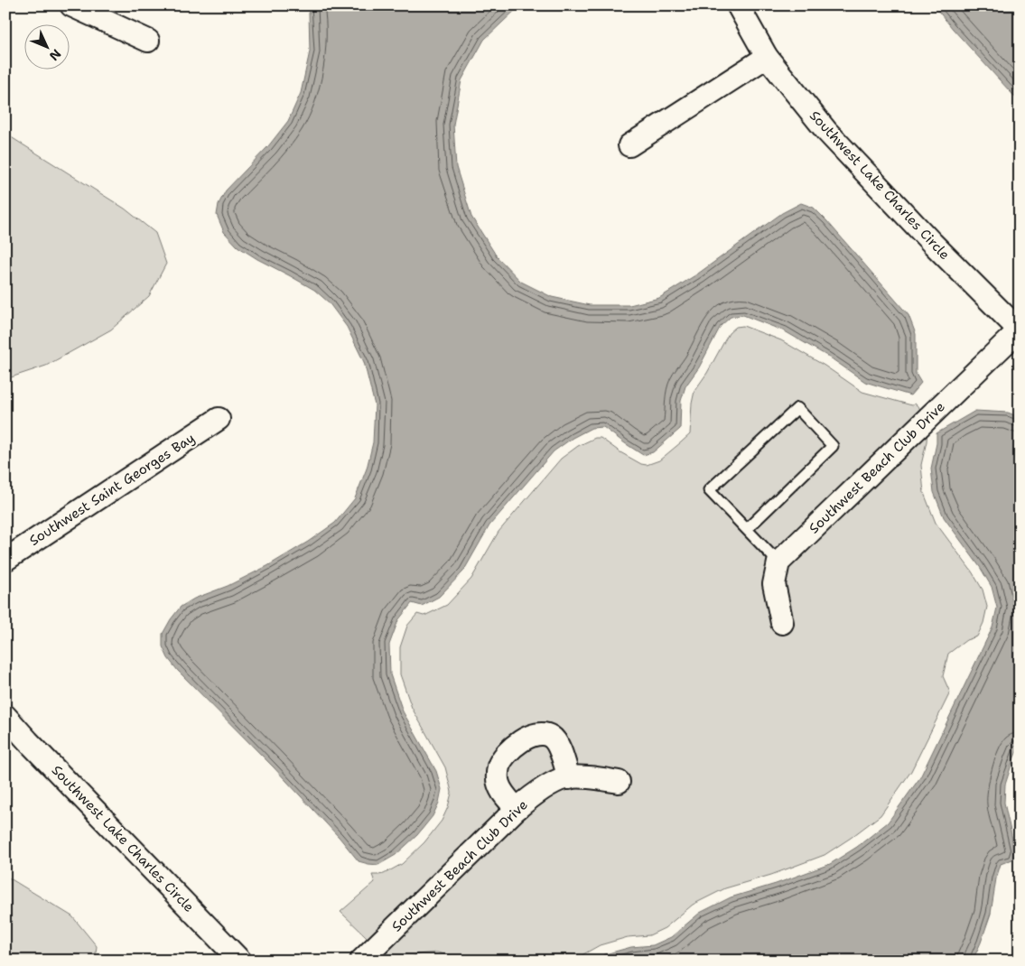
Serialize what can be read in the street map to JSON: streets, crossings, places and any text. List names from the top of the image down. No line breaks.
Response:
{"streets":{"street":["Southwest Lake Charles Circle","Southwest Beach Club Drive","Southwest Saint Georges Bay"]},"crossings":[["Southwest Lake Charles Circle","Southwest Beach Club Drive"]],"north":"bottom right"}
